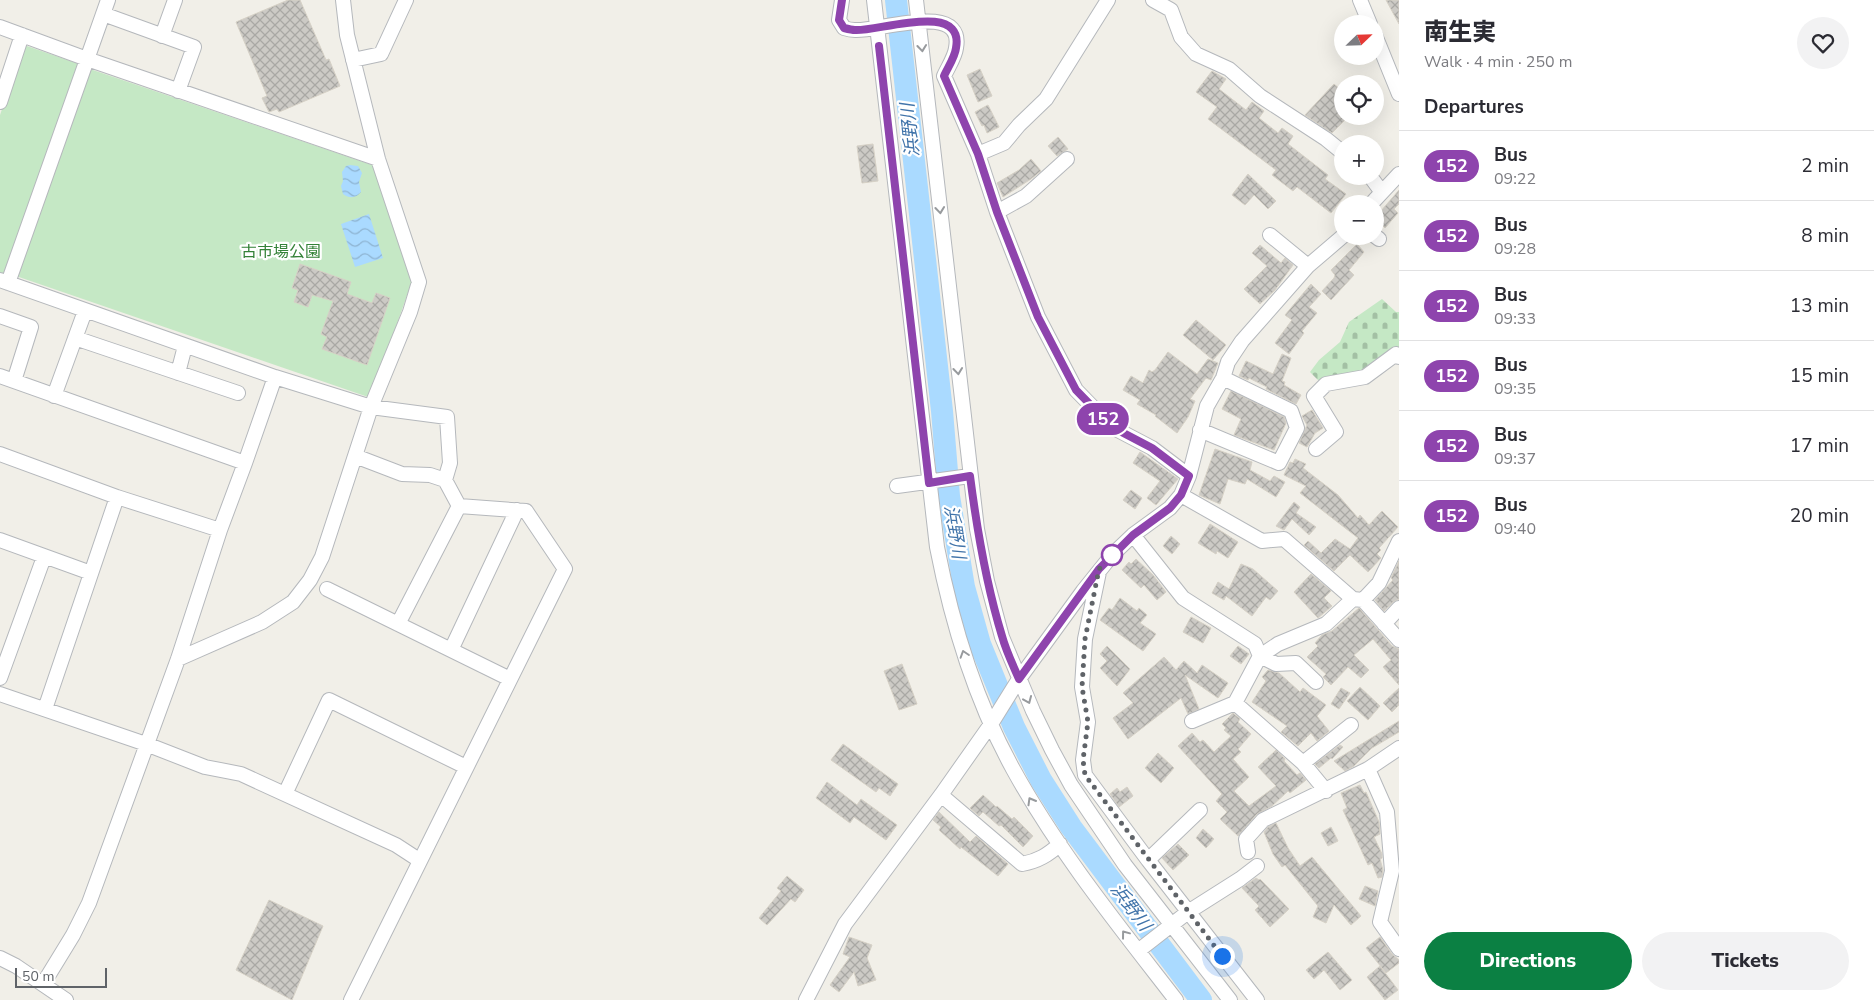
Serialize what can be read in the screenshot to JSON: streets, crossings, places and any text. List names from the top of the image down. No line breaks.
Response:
{"water":["浜野川"],"parks":["古市場公園"],"lines":["bus line 152"],"scale_bar":"50 m","north":"top right","page":{"on_map":"152","heading":[["南生実","Walk · 4 min · 250 m"],"Departures"],"map_buttons":["+","−"],"list":[{"mark":"152","name":"Bus","note":"09:22","value":"2 min"},{"mark":"152","name":"Bus","note":"09:28","value":"8 min"},{"mark":"152","name":"Bus","note":"09:33","value":"13 min"},{"mark":"152","name":"Bus","note":"09:35","value":"15 min"},{"mark":"152","name":"Bus","note":"09:37","value":"17 min"},{"mark":"152","name":"Bus","note":"09:40","value":"20 min"}],"buttons":["Directions","Tickets"],"scale":"50 m"}}
